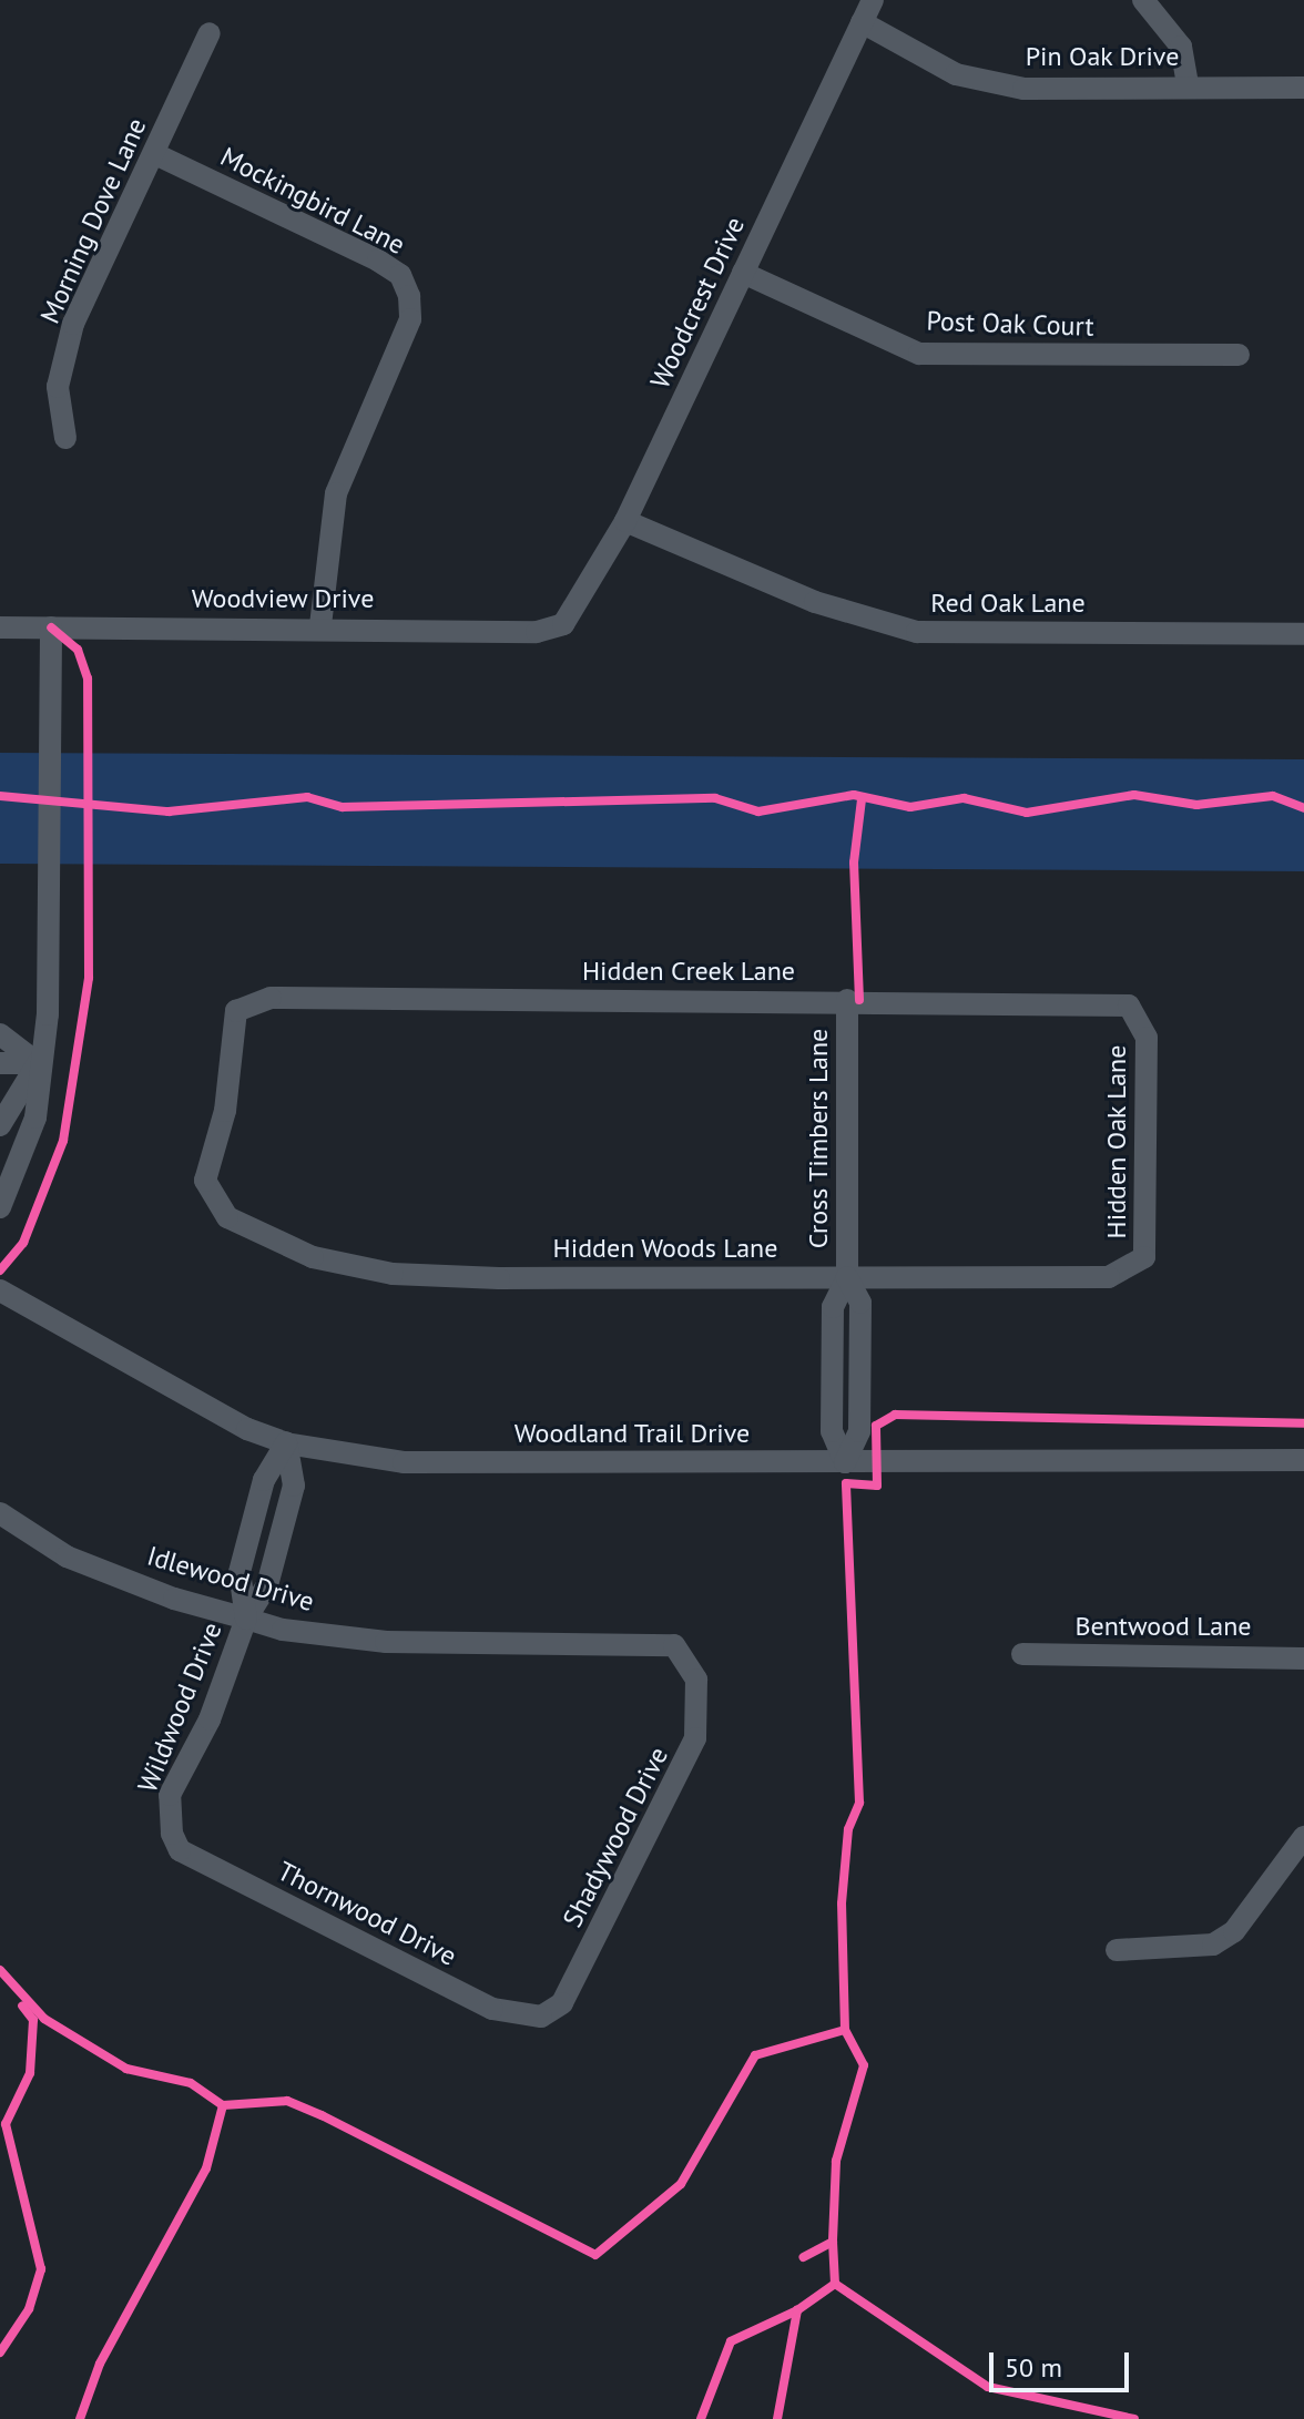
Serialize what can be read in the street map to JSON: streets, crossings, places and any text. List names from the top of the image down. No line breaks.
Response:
{"streets":{"street":["Pin Oak Drive","Mockingbird Lane","Morning Dove Lane","Woodcrest Drive","Post Oak Court","Woodview Drive","Red Oak Lane","Hidden Creek Lane","Cross Timbers Lane","Hidden Oak Lane","Hidden Woods Lane","Woodland Trail Drive","Idlewood Drive","Bentwood Lane","Wildwood Drive","Shadywood Drive","Thornwood Drive"]},"crossings":[["Pin Oak Drive","Woodcrest Drive"],["Mockingbird Lane","Morning Dove Lane"],["Mockingbird Lane","Woodview Drive"],["Woodcrest Drive","Post Oak Court"],["Woodcrest Drive","Woodview Drive"],["Woodcrest Drive","Red Oak Lane"],["Hidden Creek Lane","Cross Timbers Lane"],["Hidden Creek Lane","Hidden Oak Lane"],["Hidden Creek Lane","Hidden Woods Lane"],["Cross Timbers Lane","Hidden Woods Lane"],["Cross Timbers Lane","Woodland Trail Drive"],["Hidden Oak Lane","Hidden Woods Lane"],["Woodland Trail Drive","Wildwood Drive"],["Idlewood Drive","Wildwood Drive"],["Idlewood Drive","Shadywood Drive"],["Wildwood Drive","Thornwood Drive"],["Shadywood Drive","Thornwood Drive"]],"scale_bar":"50 m"}
